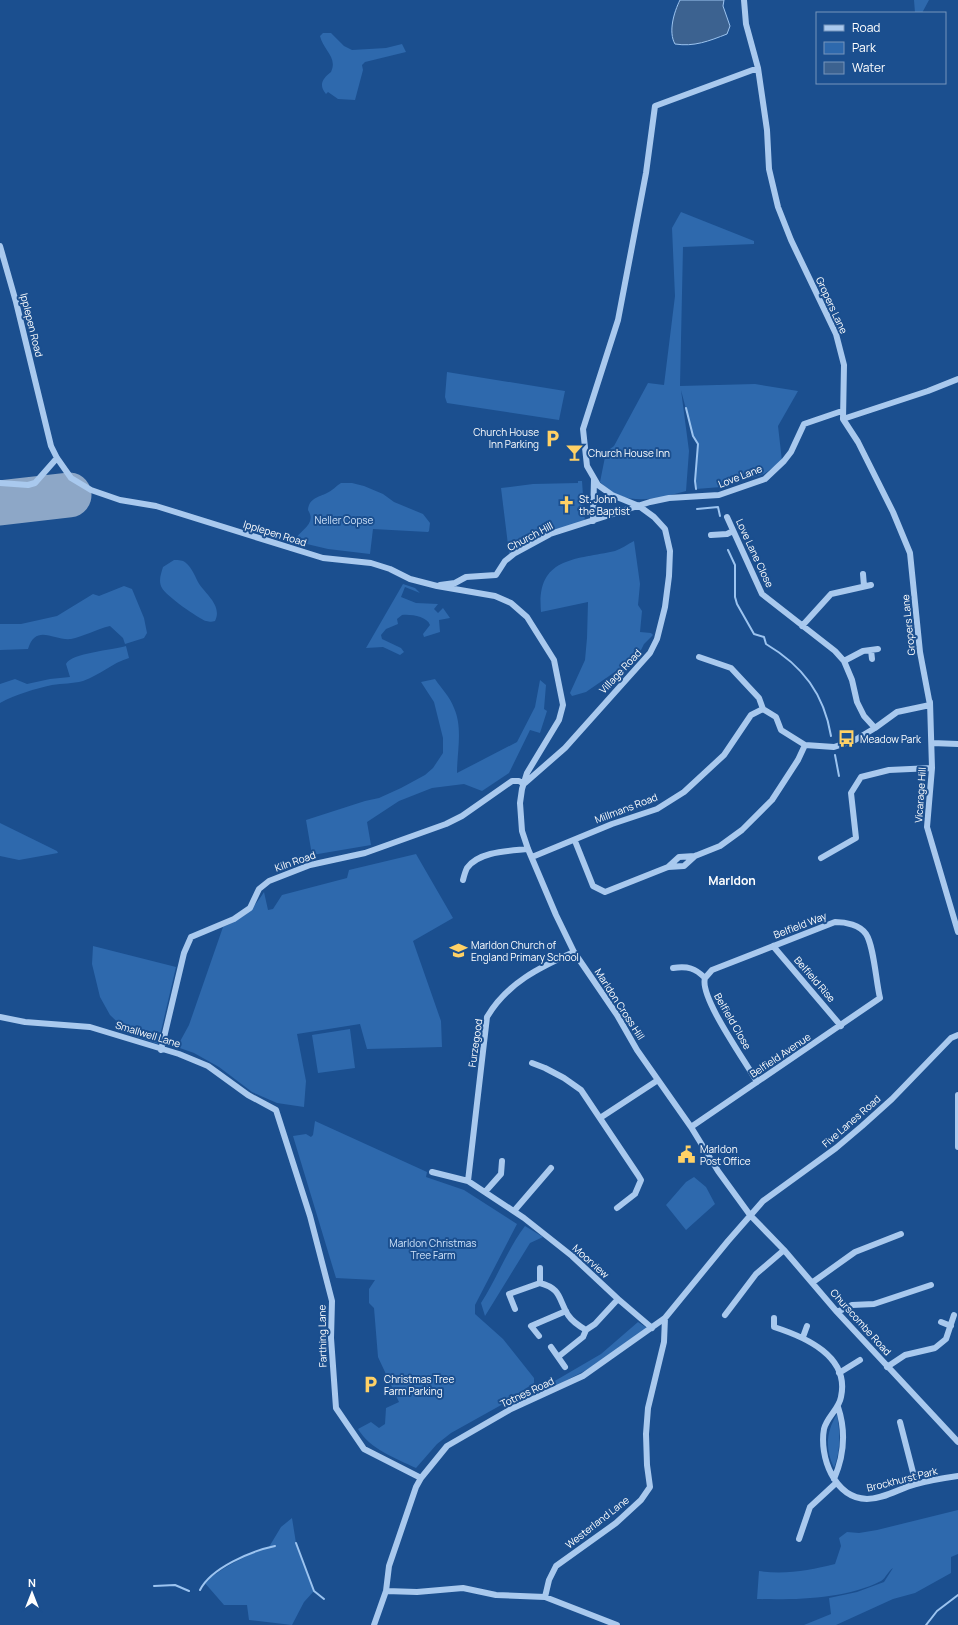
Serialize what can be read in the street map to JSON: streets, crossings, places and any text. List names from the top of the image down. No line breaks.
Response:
{"streets":{"street":["Gropers Lane","Ipplepen Road","Love Lane","Church Hill","Love Lane Close","Village Road","Vicarage Hill","Millmans Road","Kiln Road","Belfield Way","Belfield Rise","Marldon Cross Hill","Belfield Close","Smallwell Lane","Furzegood","Belfield Avenue","Five Lanes Road","Moorview","Churscombe Road","Farthing Lane","Totnes Road","Brockhurst Park","Westerland Lane"]},"crossings":[["Gropers Lane","Love Lane"],["Gropers Lane","Vicarage Hill"],["Ipplepen Road","Church Hill"],["Ipplepen Road","Village Road"],["Ipplepen Road","Kiln Road"],["Ipplepen Road","Marldon Cross Hill"],["Love Lane","Church Hill"],["Love Lane","Village Road"],["Church Hill","Village Road"],["Village Road","Kiln Road"],["Village Road","Marldon Cross Hill"],["Millmans Road","Marldon Cross Hill"],["Kiln Road","Marldon Cross Hill"],["Kiln Road","Smallwell Lane"],["Belfield Way","Belfield Rise"],["Belfield Way","Belfield Close"],["Belfield Way","Belfield Avenue"],["Belfield Rise","Belfield Avenue"],["Marldon Cross Hill","Furzegood"],["Marldon Cross Hill","Belfield Avenue"],["Marldon Cross Hill","Five Lanes Road"],["Marldon Cross Hill","Churscombe Road"],["Marldon Cross Hill","Totnes Road"],["Belfield Close","Belfield Avenue"],["Smallwell Lane","Farthing Lane"],["Furzegood","Moorview"],["Five Lanes Road","Churscombe Road"],["Five Lanes Road","Totnes Road"],["Moorview","Totnes Road"],["Churscombe Road","Totnes Road"],["Farthing Lane","Totnes Road"],["Totnes Road","Westerland Lane"]],"districts":["Marldon"],"parks":["Neller Copse","Marldon Christmas Tree Farm"],"places":{"parking":["Church House Inn Parking","Christmas Tree Farm Parking"],"bar":["Church House Inn"],"church":["St. John the Baptist"],"bus stop":["Meadow Park"],"school or university":["Marldon Church of England Primary School"],"public building":["Marldon Post Office"]},"legend":["Road","Park","Water"],"north":"top"}
